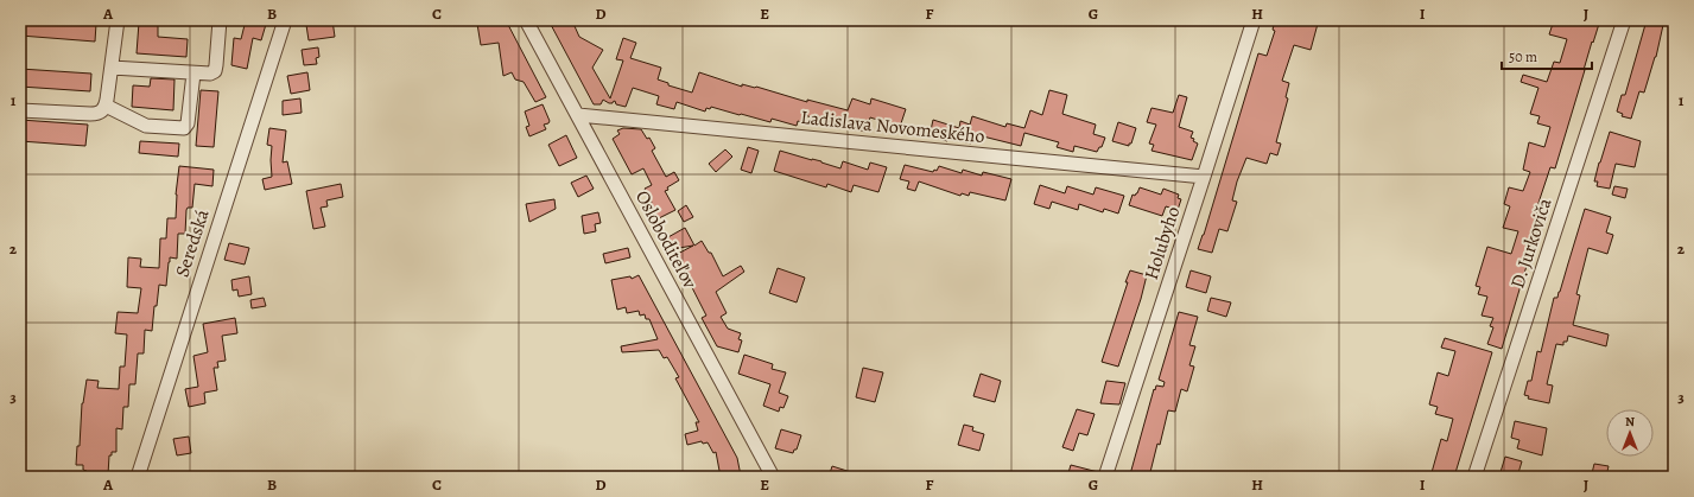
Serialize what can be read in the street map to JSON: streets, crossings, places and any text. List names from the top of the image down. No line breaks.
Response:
{"streets":{"street":["Ladislava Novomeského","Osloboditeľov","Seredská","Holubyho","D. Jurkoviča"]},"crossings":[["Ladislava Novomeského","Osloboditeľov"],["Ladislava Novomeského","Holubyho"]],"scale_bar":"50 m","north":"top","grid":{"columns":["A","B","C","D","E","F","G","H","I","J"],"rows":["1","2","3"]}}
